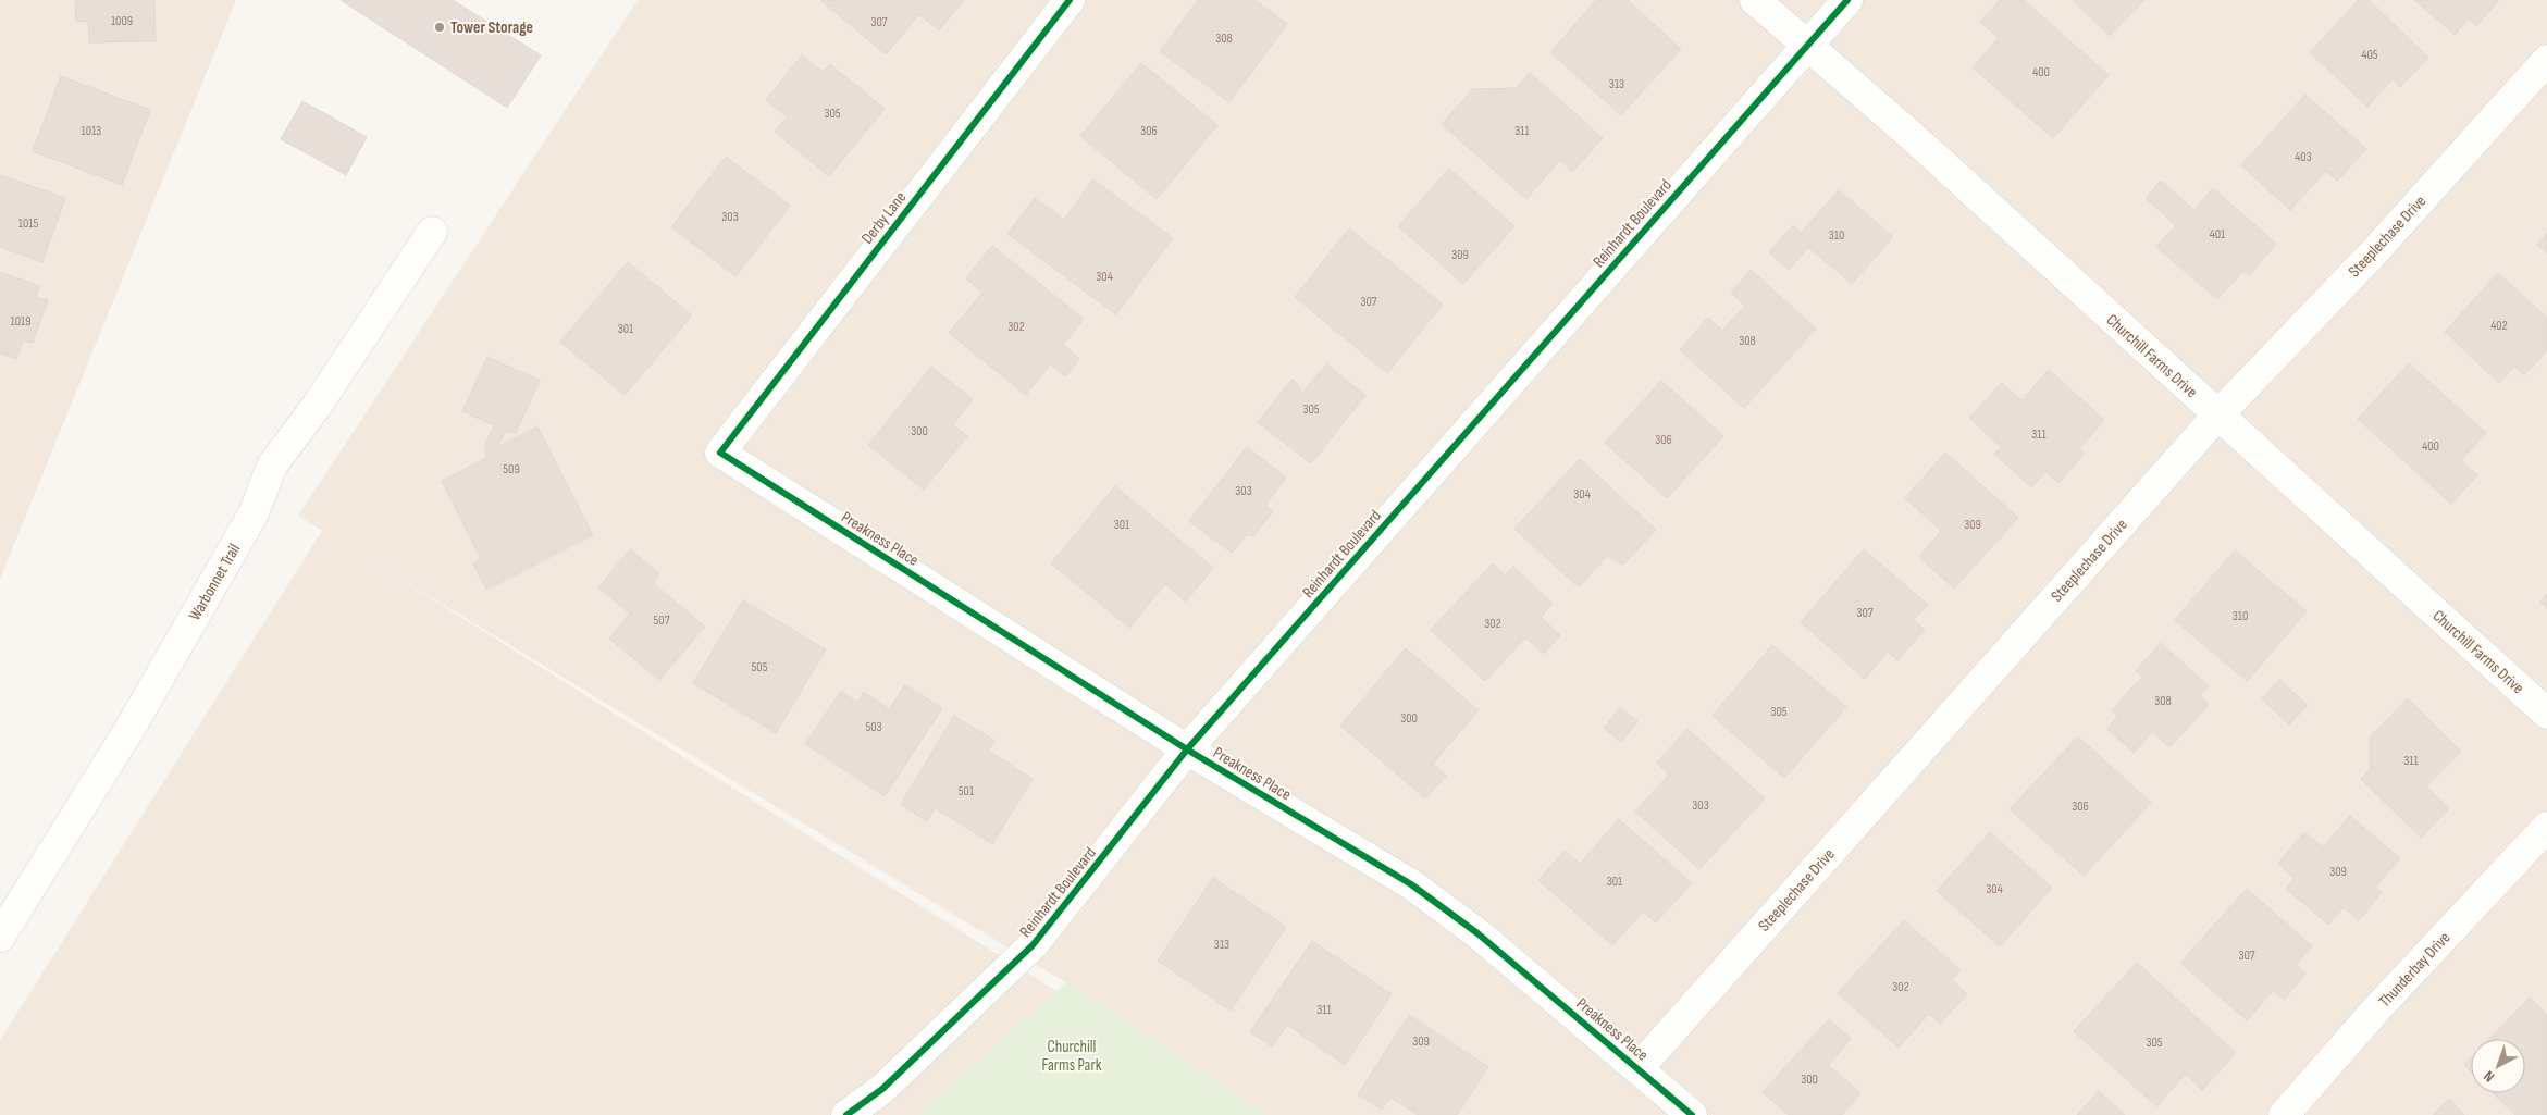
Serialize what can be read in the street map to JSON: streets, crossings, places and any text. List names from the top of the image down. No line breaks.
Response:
{"streets":{"street":["Derby Lane","Reinhardt Boulevard","Steeplechase Drive","Churchill Farms Drive","Preakness Place","Warbonnet Trail","Thunderbay Drive"]},"crossings":[["Derby Lane","Preakness Place"],["Reinhardt Boulevard","Churchill Farms Drive"],["Reinhardt Boulevard","Preakness Place"],["Steeplechase Drive","Churchill Farms Drive"],["Steeplechase Drive","Preakness Place"]],"parks":["Churchill Farms Park"],"places":["Tower Storage"],"house_numbers":["1009","307","308","405","400","313","305","1013","306","311","403","303","1015","401","310","309","304","307","1019","402","302","301","308","305","300","311","306","400","509","303","304","301","309","307","310","507","302","505","308","305","300","503","311","501","303","306","309","301","304","313","307","302","311","309","305","300"],"north":"bottom left"}
